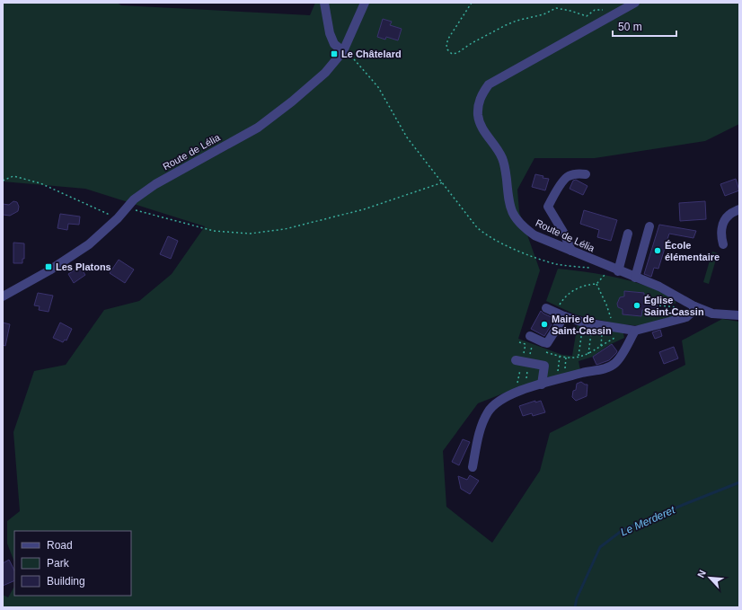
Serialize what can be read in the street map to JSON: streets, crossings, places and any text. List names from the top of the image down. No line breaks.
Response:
{"streets":{"street":["Route de Lélia"]},"water":["Le Merderet"],"places":{"transit":["Le Châtelard","Les Platons"],"other":["École élémentaire","Église Saint-Cassin","Mairie de Saint-Cassin"]},"legend":["Road","Park","Building"],"scale_bar":"50 m","north":"top left"}
